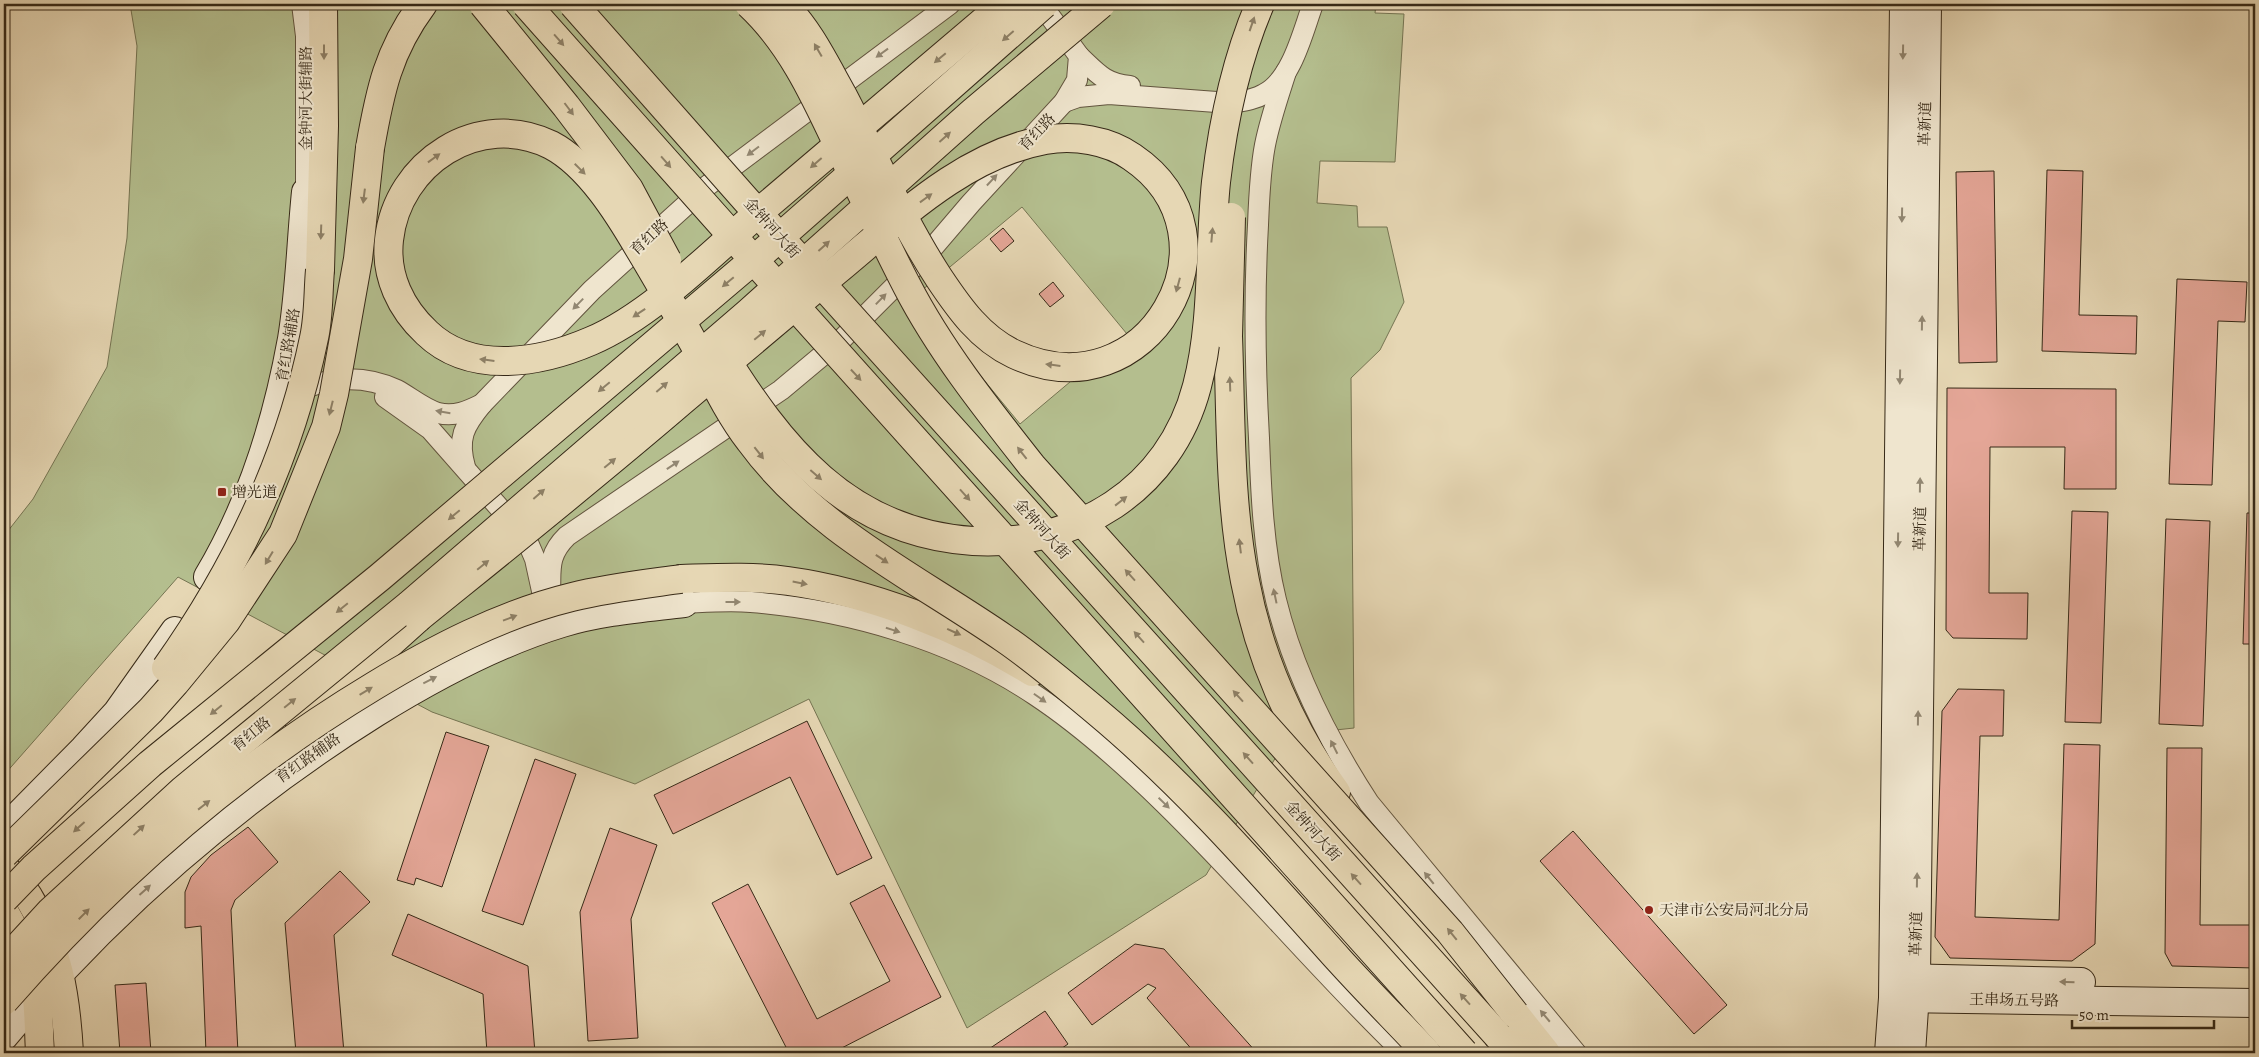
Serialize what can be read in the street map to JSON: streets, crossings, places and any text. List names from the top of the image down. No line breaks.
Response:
{"streets":{"main road":["育红路","金钟河大街"],"street":["金钟河大街辅路","革新道","育红路辅路","王串场五号路"]},"crossings":[["金钟河大街辅路","育红路辅路"],["革新道","王串场五号路"],["育红路","育红路辅路"]],"places":{"transit":["增光道"],"other":["天津市公安局河北分局"]},"scale_bar":"50 m"}
